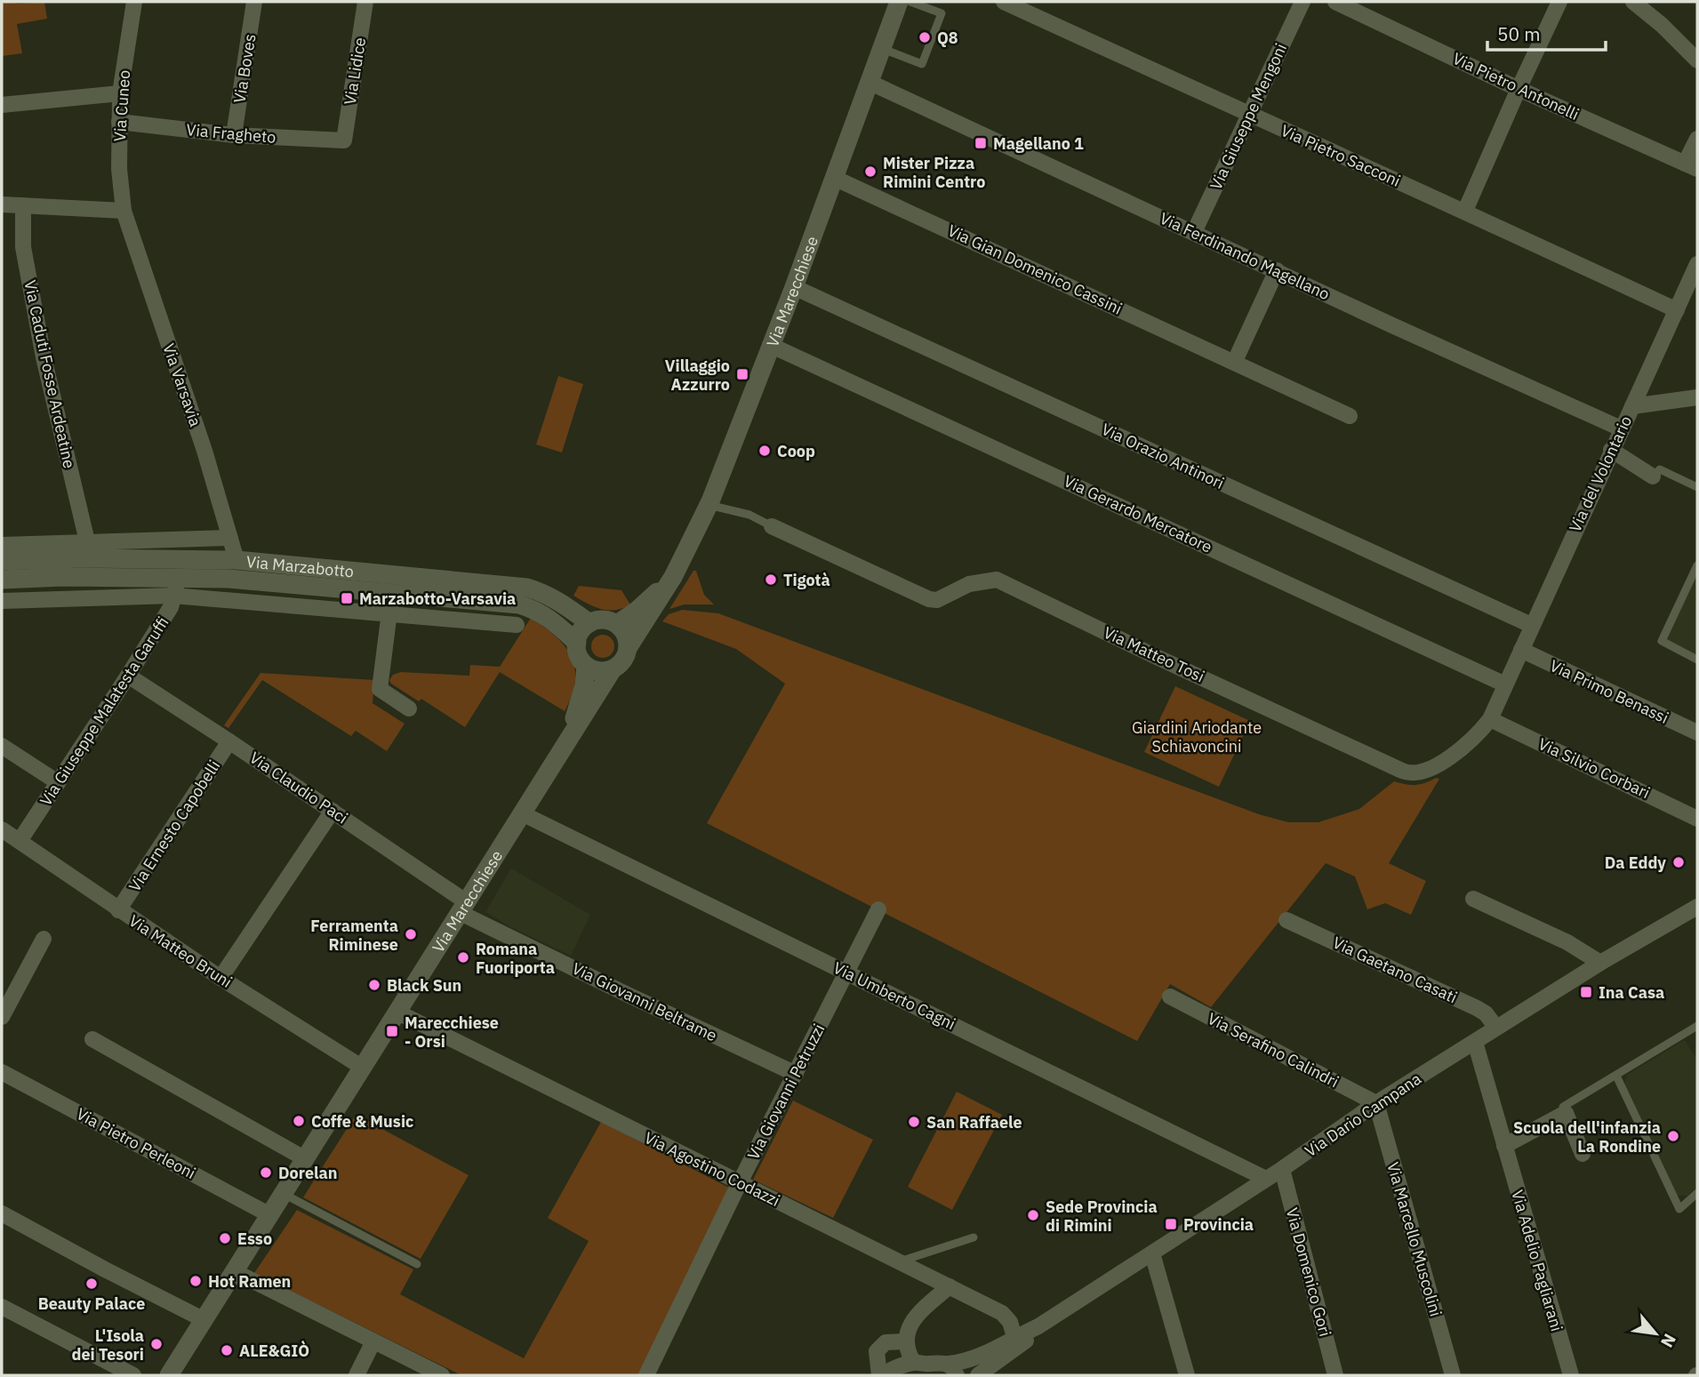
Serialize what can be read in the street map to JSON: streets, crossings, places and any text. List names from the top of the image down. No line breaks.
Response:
{"streets":{"main road":["Via Marecchiese","Via Marzabotto"],"street":["Via Boves","Via Lidice","Via Pietro Antonelli","Via Cuneo","Via Giuseppe Mengoni","Via Fragheto","Via Pietro Sacconi","Via Ferdinando Magellano","Via Gian Domenico Cassini","Via Caduti Fosse Ardeatine","Via Varsavia","Via Orazio Antinori","Via del Volontario","Via Gerardo Mercatore","Via Matteo Tosi","Via Primo Benassi","Via Giuseppe Malatesta Garuffi","Via Silvio Corbari","Via Claudio Paci","Via Ernesto Capobelli","Via Matteo Bruni","Via Gaetano Casati","Via Umberto Cagni","Via Giovanni Beltrame","Via Serafino Calindri","Via Giovanni Petruzzi","Via Dario Campana","Via Pietro Perleoni","Via Agostino Codazzi","Via Marcello Muscolini","Via Adelio Pagliarani","Via Domenico Gori"]},"crossings":[["Via Boves","Via Fragheto"],["Via Lidice","Via Fragheto"],["Via Cuneo","Via Fragheto"],["Via Cuneo","Via Varsavia"],["Via Giuseppe Mengoni","Via Pietro Sacconi"],["Via Giuseppe Mengoni","Via Ferdinando Magellano"],["Via Pietro Sacconi","Via del Volontario"],["Via Ferdinando Magellano","Via Marecchiese"],["Via Ferdinando Magellano","Via del Volontario"],["Via Gian Domenico Cassini","Via Marecchiese"],["Via Marecchiese","Via Orazio Antinori"],["Via Marecchiese","Via Gerardo Mercatore"],["Via Marecchiese","Via Marzabotto"],["Via Marecchiese","Via Claudio Paci"],["Via Marecchiese","Via Matteo Bruni"],["Via Marecchiese","Via Umberto Cagni"],["Via Marecchiese","Via Giovanni Beltrame"],["Via Marecchiese","Via Pietro Perleoni"],["Via Marecchiese","Via Agostino Codazzi"],["Via Caduti Fosse Ardeatine","Via Marzabotto"],["Via Varsavia","Via Marzabotto"],["Via Orazio Antinori","Via del Volontario"],["Via del Volontario","Via Gerardo Mercatore"],["Via del Volontario","Via Matteo Tosi"],["Via del Volontario","Via Primo Benassi"],["Via Gerardo Mercatore","Via Matteo Tosi"],["Via Marzabotto","Via Giuseppe Malatesta Garuffi"],["Via Matteo Tosi","Via Silvio Corbari"],["Via Giuseppe Malatesta Garuffi","Via Claudio Paci"],["Via Giuseppe Malatesta Garuffi","Via Matteo Bruni"],["Via Claudio Paci","Via Ernesto Capobelli"],["Via Claudio Paci","Via Giovanni Beltrame"],["Via Ernesto Capobelli","Via Matteo Bruni"],["Via Gaetano Casati","Via Dario Campana"],["Via Umberto Cagni","Via Giovanni Petruzzi"],["Via Umberto Cagni","Via Dario Campana"],["Via Giovanni Beltrame","Via Giovanni Petruzzi"],["Via Serafino Calindri","Via Dario Campana"],["Via Serafino Calindri","Via Marcello Muscolini"],["Via Giovanni Petruzzi","Via Agostino Codazzi"],["Via Dario Campana","Via Agostino Codazzi"],["Via Dario Campana","Via Marcello Muscolini"],["Via Dario Campana","Via Adelio Pagliarani"],["Via Dario Campana","Via Domenico Gori"]],"parks":["Giardini Ariodante Schiavoncini"],"places":{"other":["Q8","Mister Pizza Rimini Centro","Coop","Tigotà","Da Eddy","Ferramenta Riminese","Romana Fuoriporta","Black Sun","Coffe & Music","San Raffaele","Scuola dell'infanzia La Rondine","Dorelan","Sede Provincia di Rimini","Esso","Hot Ramen","Beauty Palace","L'Isola dei Tesori","ALE&GIÒ"],"transit":["Magellano 1","Villaggio Azzurro","Marzabotto-Varsavia","Ina Casa","Marecchiese - Orsi","Provincia"]},"scale_bar":"50 m","north":"bottom right"}
